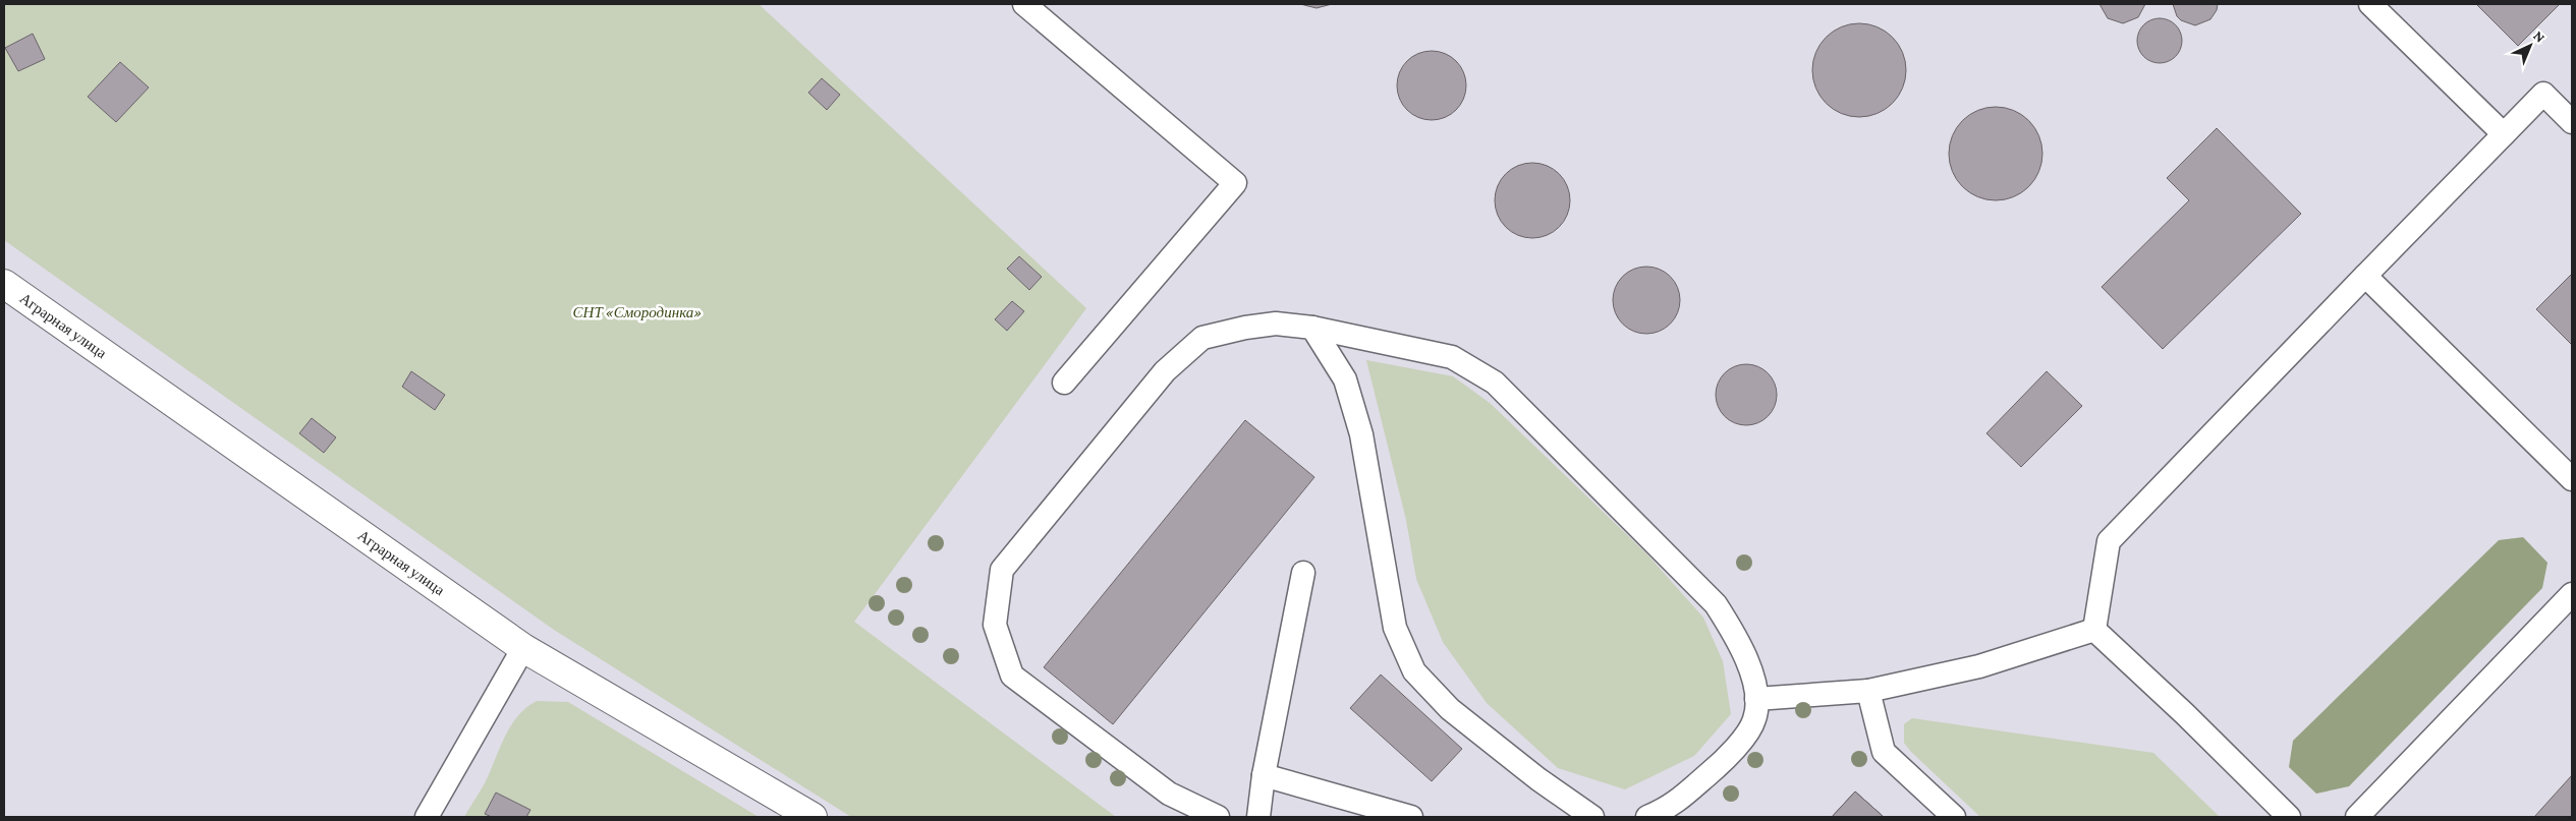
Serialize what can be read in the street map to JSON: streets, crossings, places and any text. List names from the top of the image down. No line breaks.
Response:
{"streets":{"street":["Аграрная улица"]},"parks":["СНТ «Смородинка»"],"north":"top right"}
